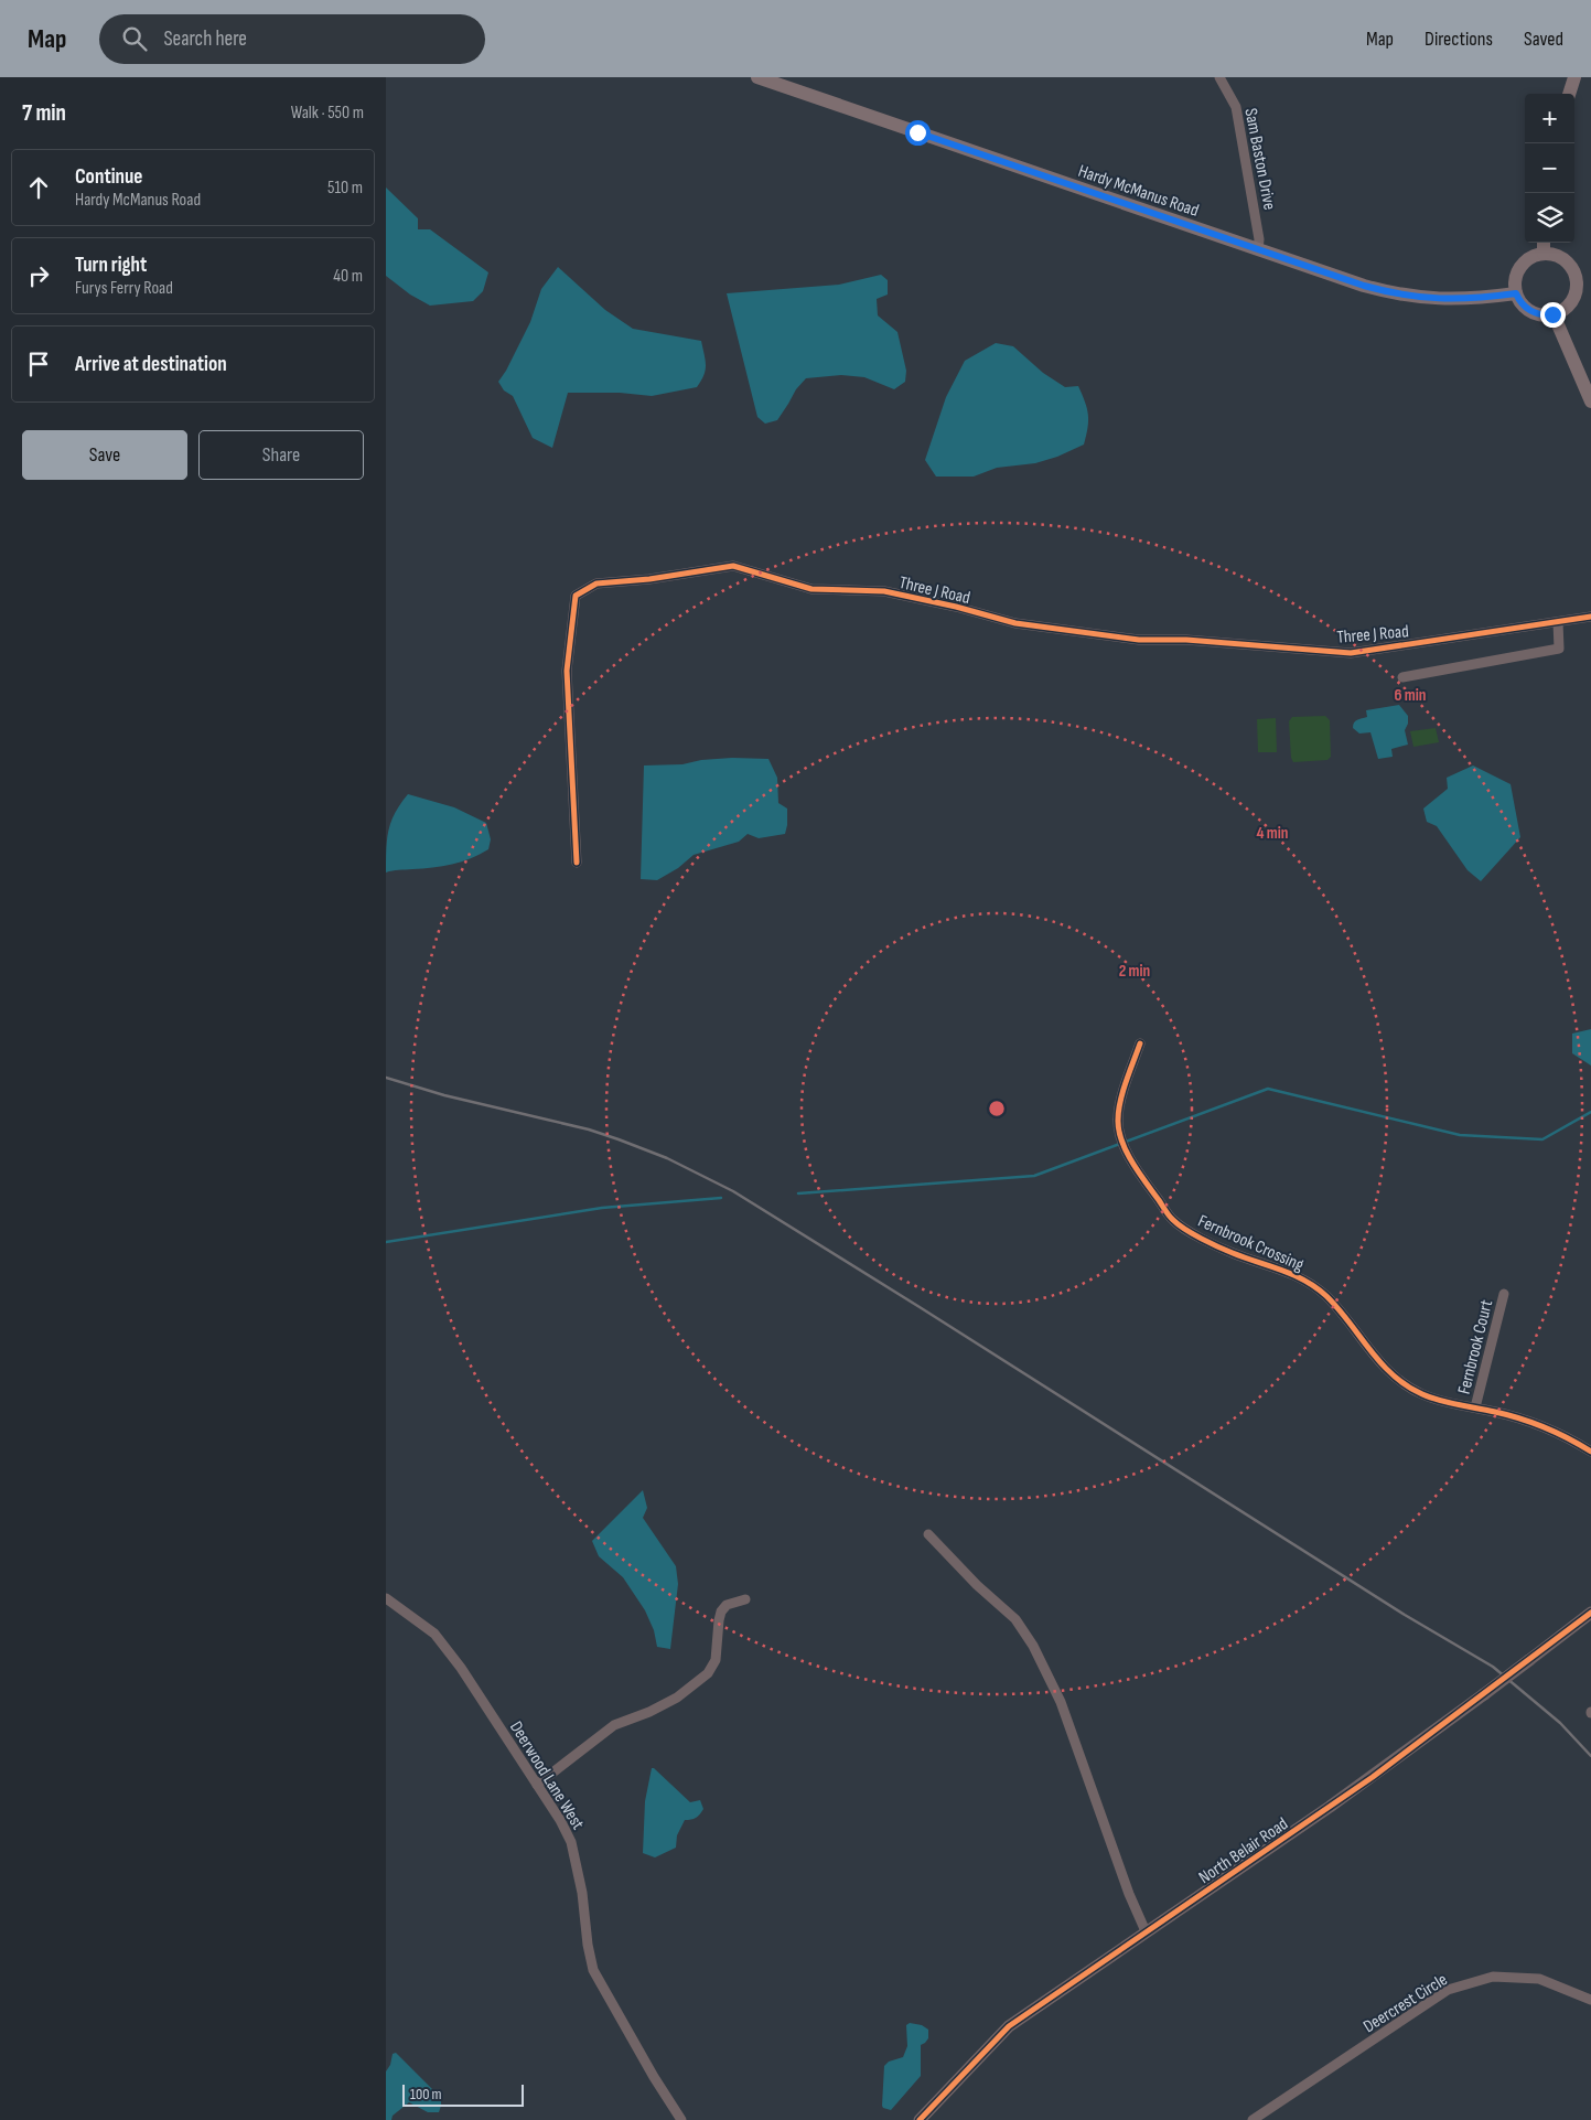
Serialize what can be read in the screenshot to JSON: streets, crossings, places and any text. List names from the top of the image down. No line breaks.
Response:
{"streets":{"main road":["Hardy McManus Road"],"street":["Sam Baston Drive","Three J Road","Fernbrook Crossing","Fernbrook Court","Deerwood Lane West","North Belair Road","Deercrest Circle"]},"crossings":[["Sam Baston Drive","Hardy McManus Road"],["Fernbrook Crossing","Fernbrook Court"]],"scale_bar":"100 m","page":{"header":"Map","search":"Search here","nav":["Map","Directions","Saved"],"heading":["7 min","Walk · 550 m"],"map_buttons":["+","−"],"list":[["Continue","Hardy McManus Road","510 m"],["Turn right","Furys Ferry Road","40 m"],"Arrive at destination"],"buttons":["Save","Share"],"scale":"100 m"},"rings":["6 min","4 min","2 min"]}
